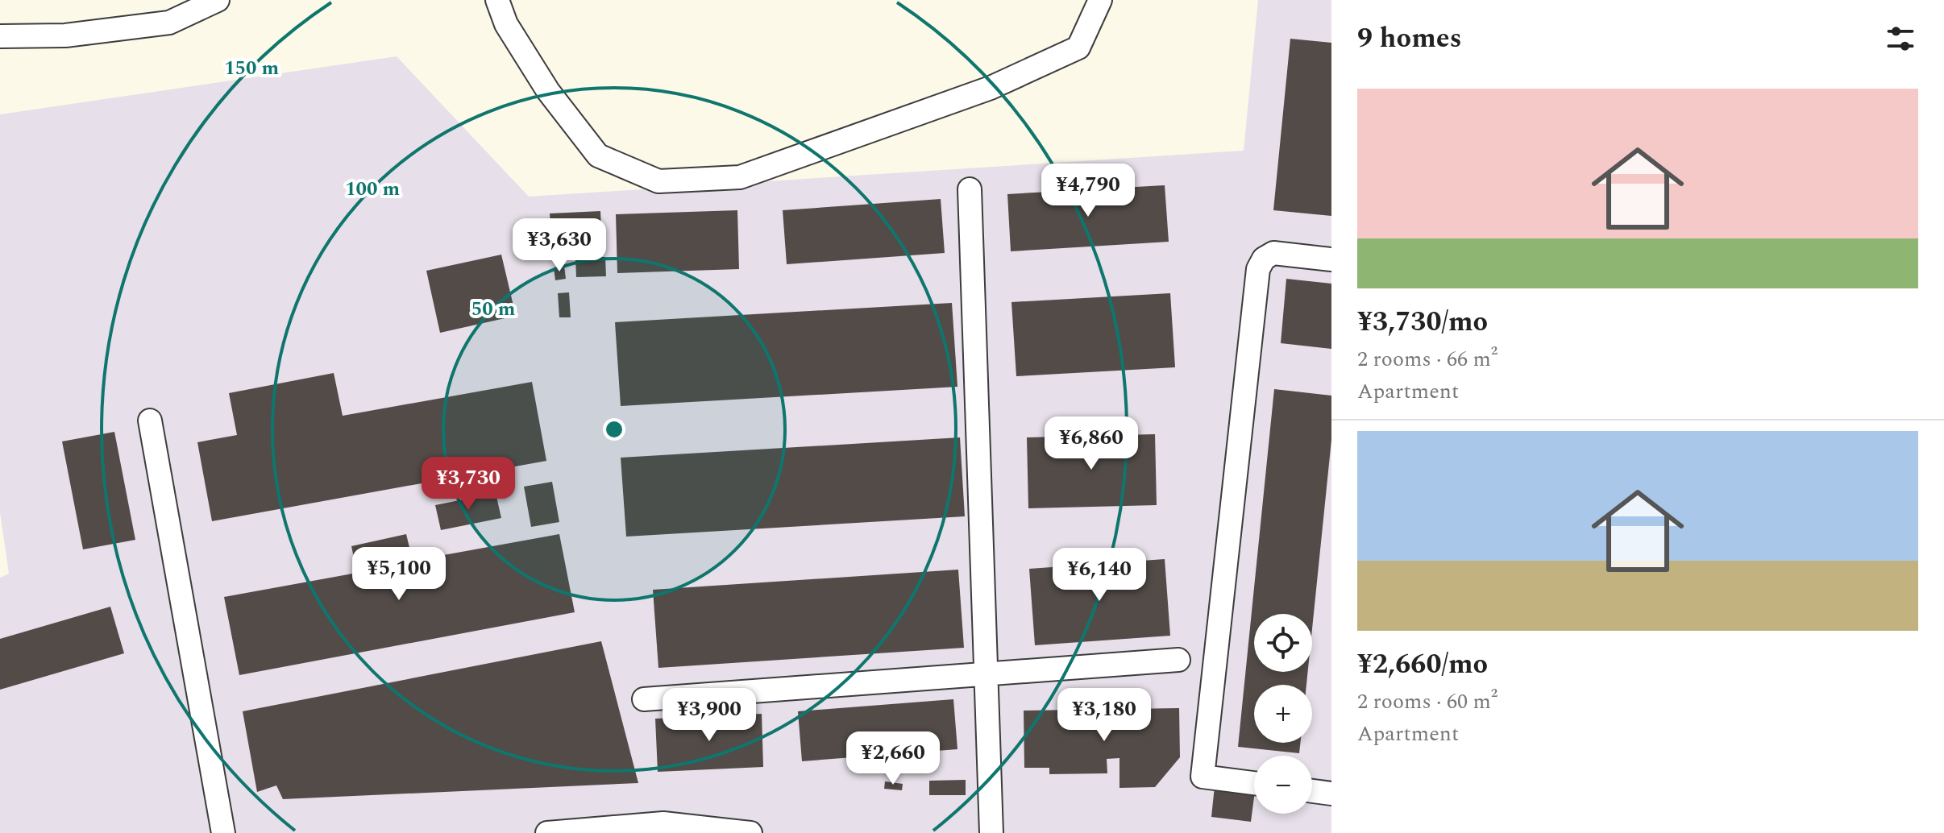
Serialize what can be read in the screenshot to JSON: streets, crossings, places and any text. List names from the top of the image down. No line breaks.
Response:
{"page":{"heading":"9 homes","list":[{"name":"¥3,730/mo","note":"2 rooms · 66 m² · Apartment"},{"name":"¥2,660/mo","note":"2 rooms · 60 m² · Apartment"}],"price":["¥4,790","¥3,630","¥6,860","¥3,730","¥5,100","¥6,140","¥3,900","¥3,180","¥2,660"],"map_buttons":["+","−"]},"rings":["150 m","100 m","50 m"]}
